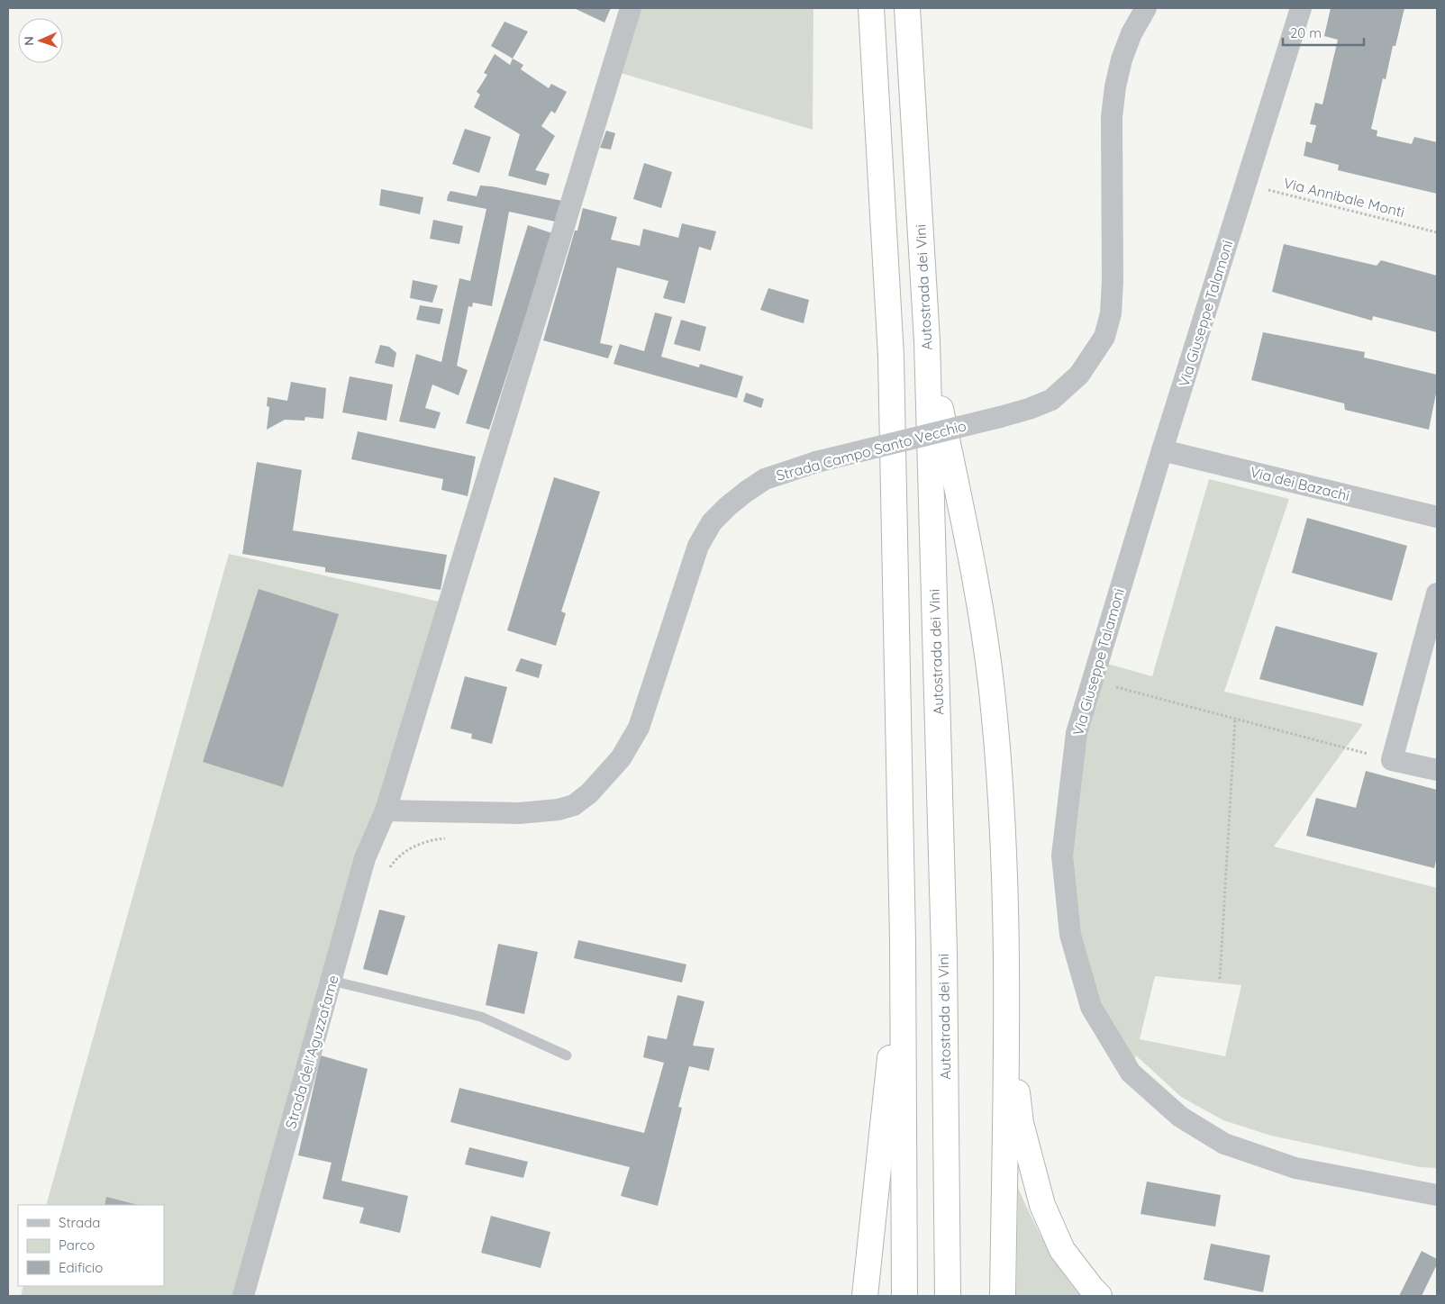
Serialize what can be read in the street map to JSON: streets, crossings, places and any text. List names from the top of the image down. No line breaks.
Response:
{"streets":{"highway":["Autostrada dei Vini"],"street":["Via Giuseppe Talamoni","Strada Campo Santo Vecchio","Via dei Bazachi","Strada dell'Aguzzafame"],"path":["Via Annibale Monti"]},"crossings":[["Via Annibale Monti","Via Giuseppe Talamoni"],["Via Giuseppe Talamoni","Via dei Bazachi"],["Strada Campo Santo Vecchio","Strada dell'Aguzzafame"]],"legend":["Strada","Parco","Edificio"],"scale_bar":"20 m","north":"left"}
